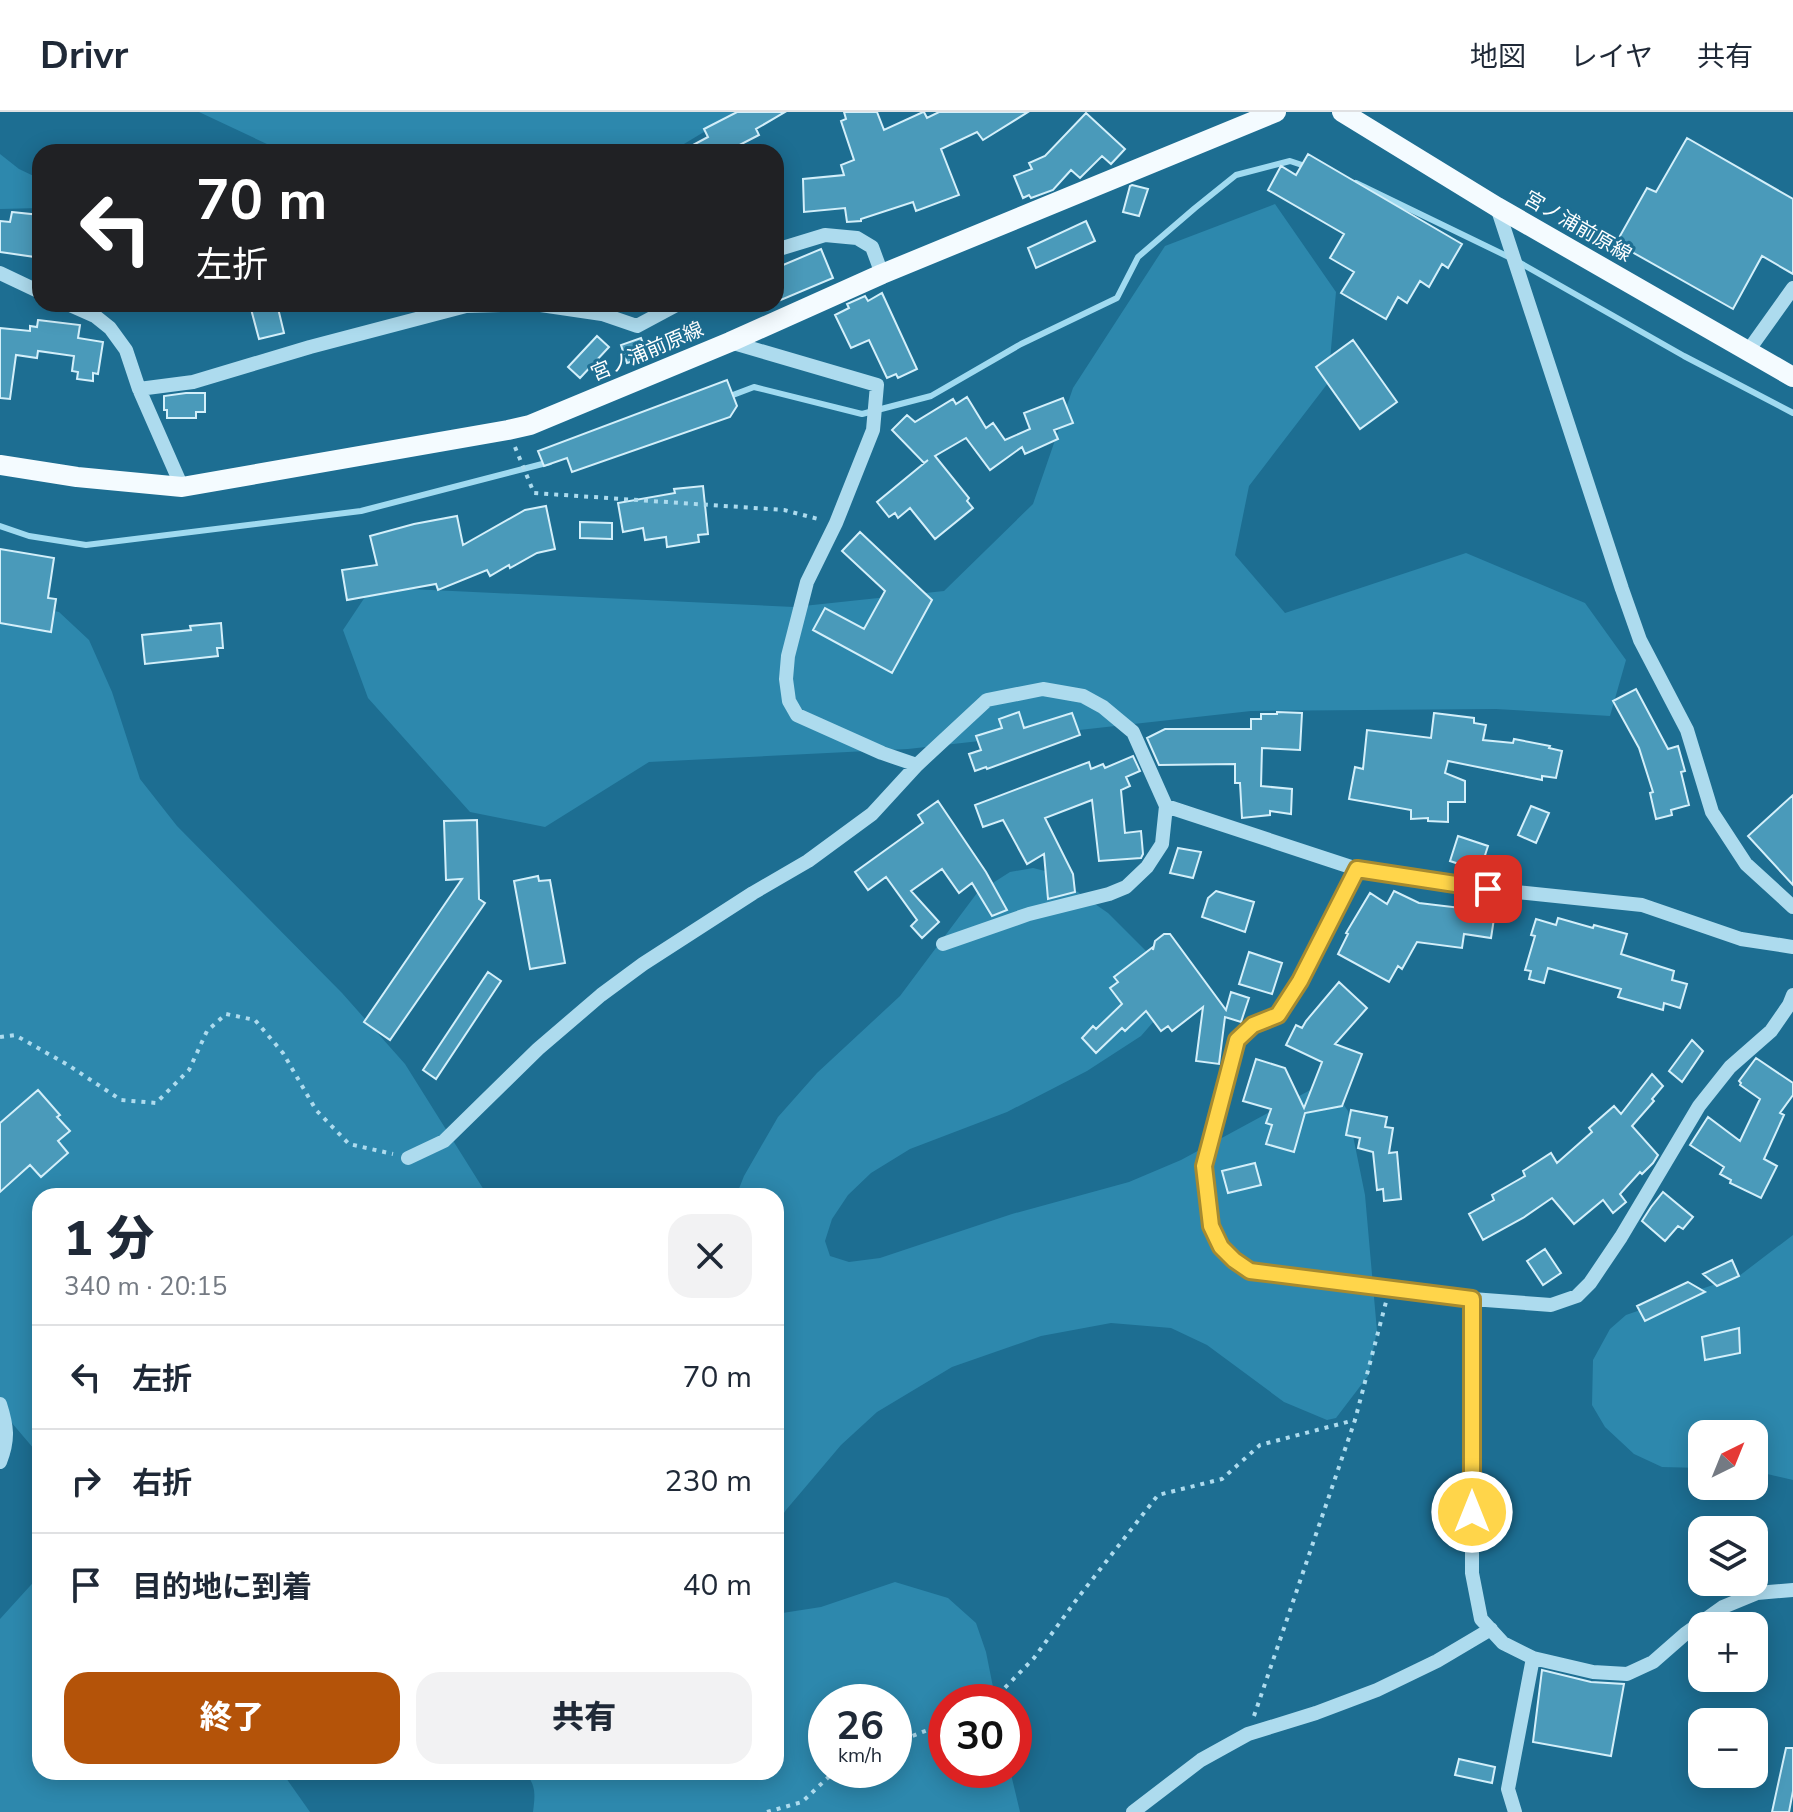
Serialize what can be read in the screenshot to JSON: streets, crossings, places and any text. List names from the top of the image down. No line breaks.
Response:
{"streets":{"main road":["宮ノ浦前原線"]},"north":"top right","page":{"header":"Drivr","nav":["地図","レイヤ","共有"],"turn":["70 m","左折"],"heading":["1 分","340 m · 20:15"],"list":[{"name":"左折","value":"70 m"},{"name":"右折","value":"230 m"},{"name":"目的地に到着","value":"40 m"}],"map_buttons":["+","−"],"buttons":["終了","共有"],"speed":"26 km/h","limit":"30"}}
